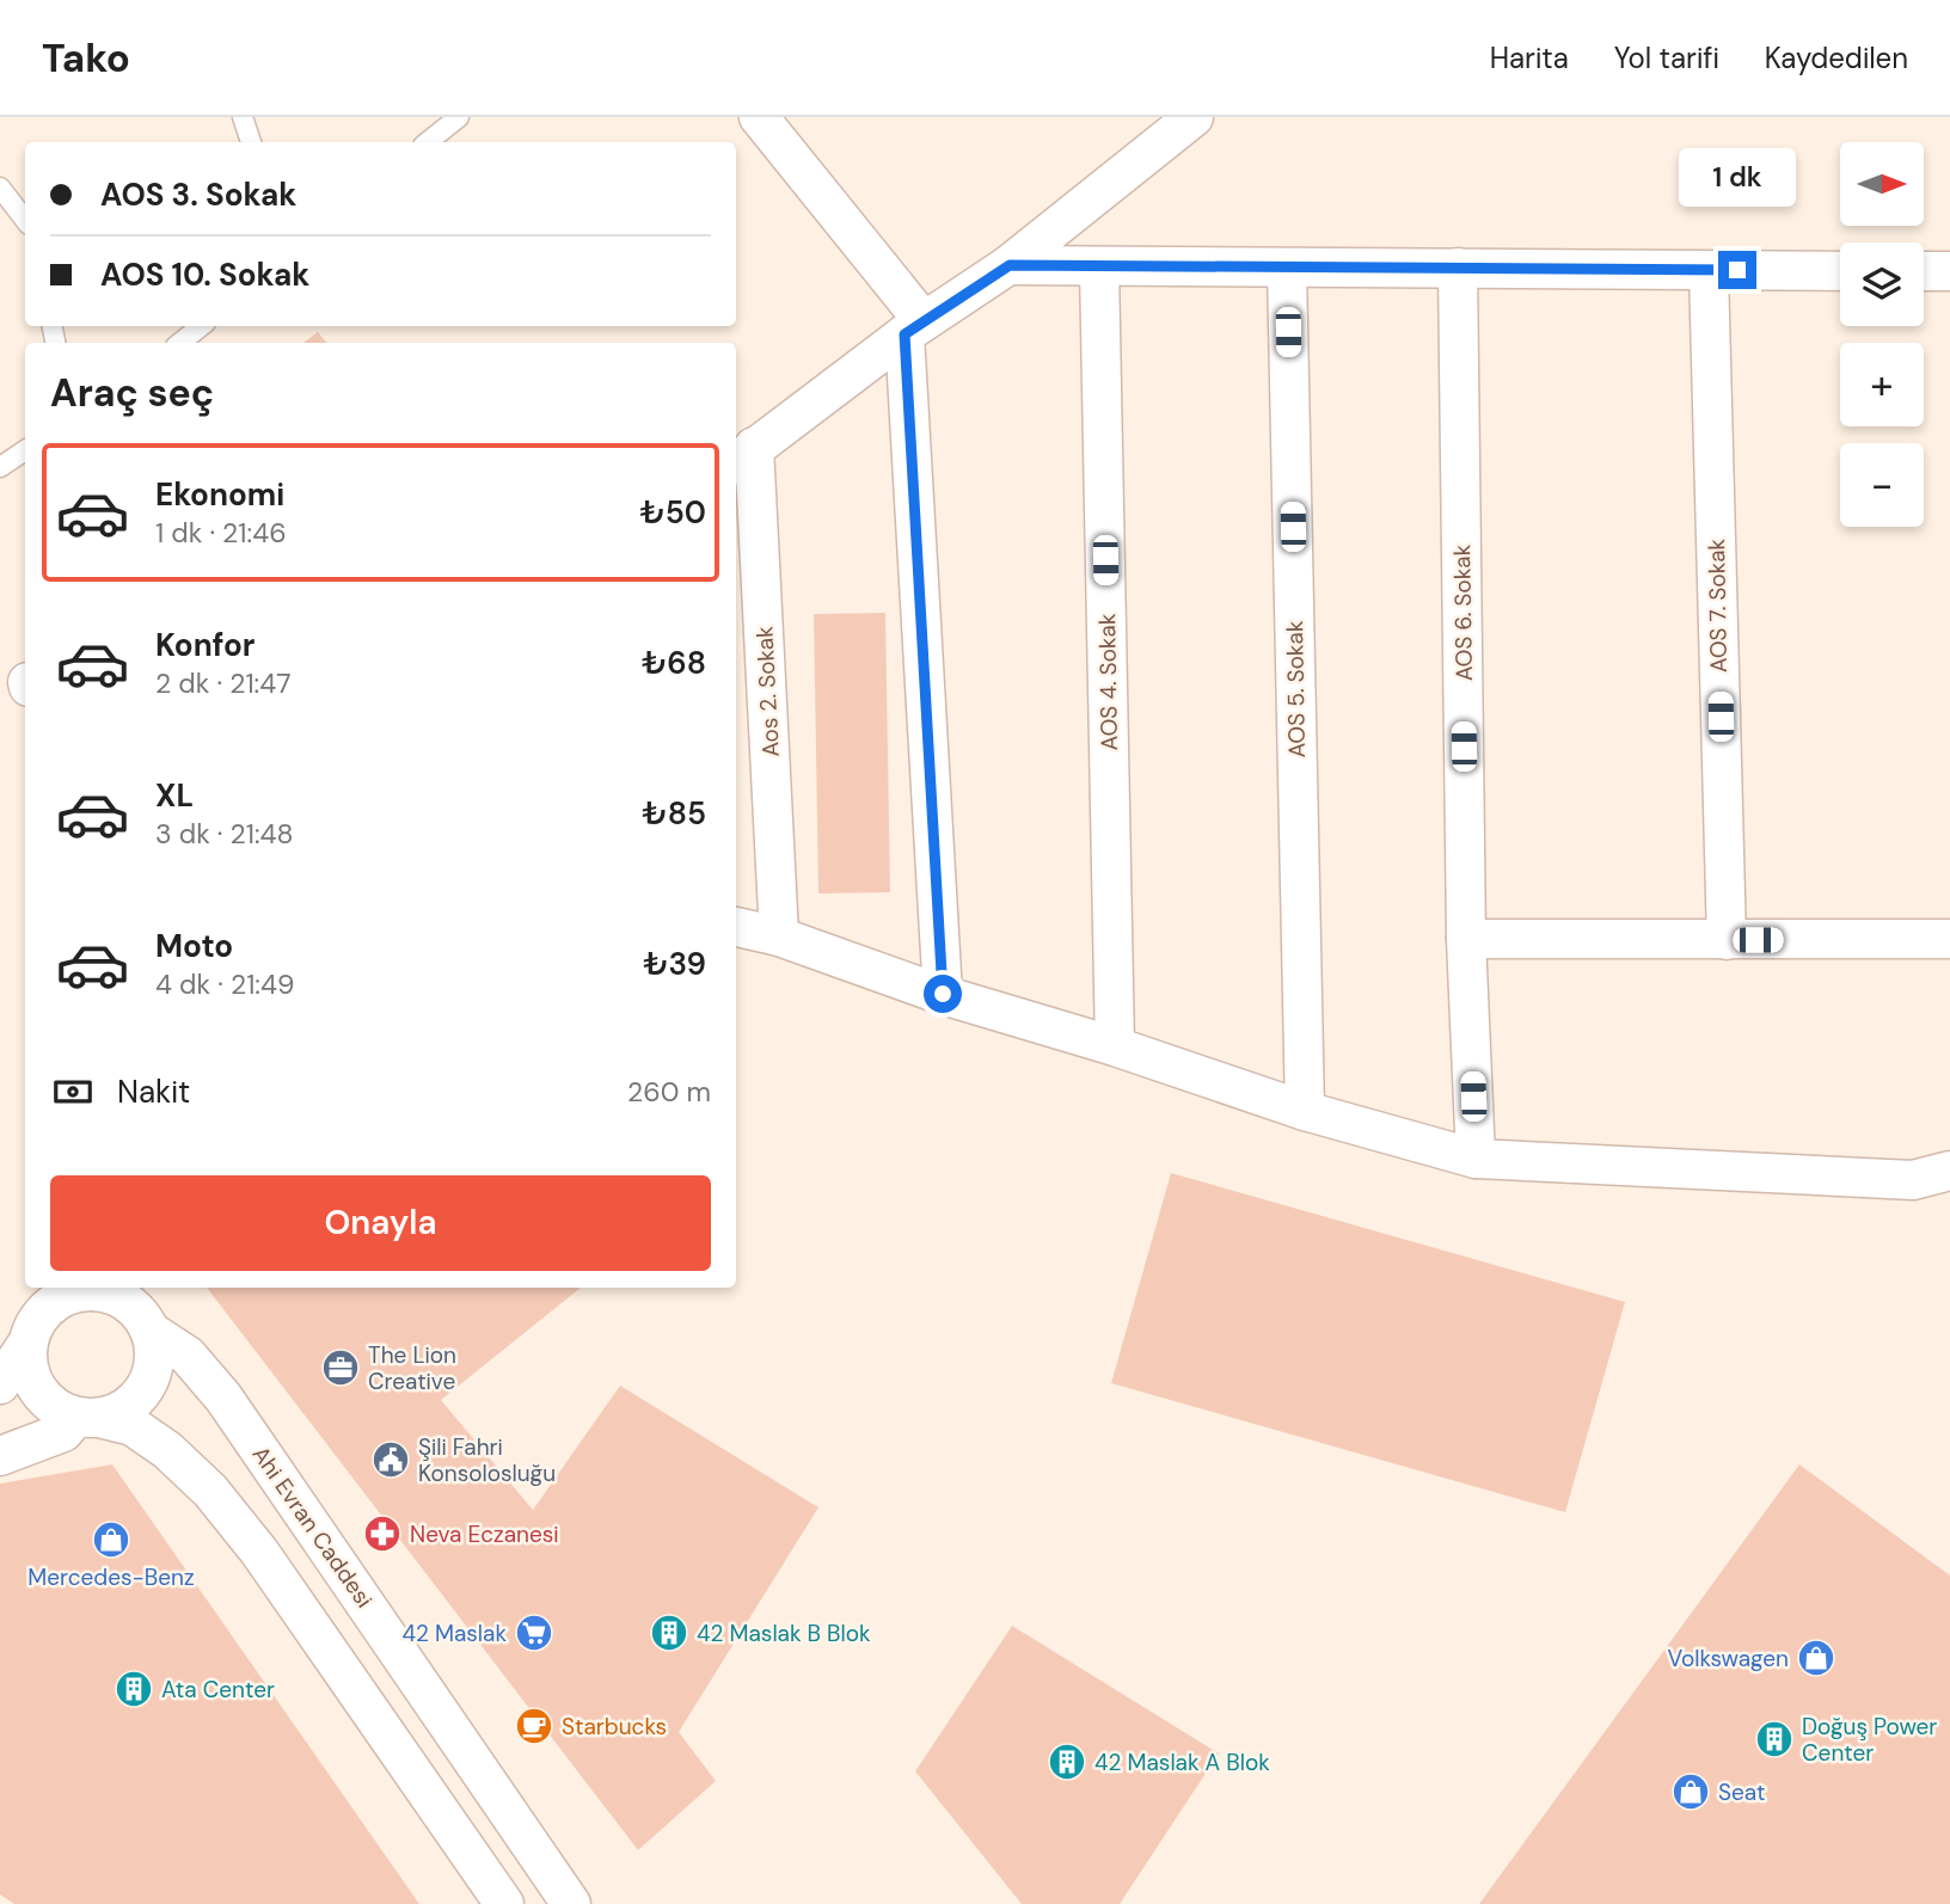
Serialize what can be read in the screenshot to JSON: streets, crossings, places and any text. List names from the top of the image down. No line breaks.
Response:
{"streets":{"street":["AOS 7. Sokak","AOS 6. Sokak","AOS 4. Sokak","AOS 5. Sokak","Aos 2. Sokak","Ahi Evran Caddesi"]},"places":{"office":["The Lion Creative"],"public building":["Şili Fahri Konsolosluğu"],"pharmacy":["Neva Eczanesi"],"shop":["Mercedes-Benz","Volkswagen","Seat"],"supermarket":["42 Maslak"],"building":["42 Maslak B Blok","Ata Center","Doğuş Power Center","42 Maslak A Blok"],"cafe":["Starbucks"]},"north":"right","page":{"header":"Tako","nav":["Harita","Yol tarifi","Kaydedilen"],"map_buttons":["+","−"],"banner":["AOS 3. Sokak","AOS 10. Sokak"],"bubble":"1 dk","heading":"Araç seç","list":[{"name":"Ekonomi","note":"1 dk · 21:46","value":"₺50"},{"name":"Konfor","note":"2 dk · 21:47","value":"₺68"},{"name":"XL","note":"3 dk · 21:48","value":"₺85"},{"name":"Moto","note":"4 dk · 21:49","value":"₺39"}],"pay":["Nakit","260 m"],"buttons":"Onayla"}}
